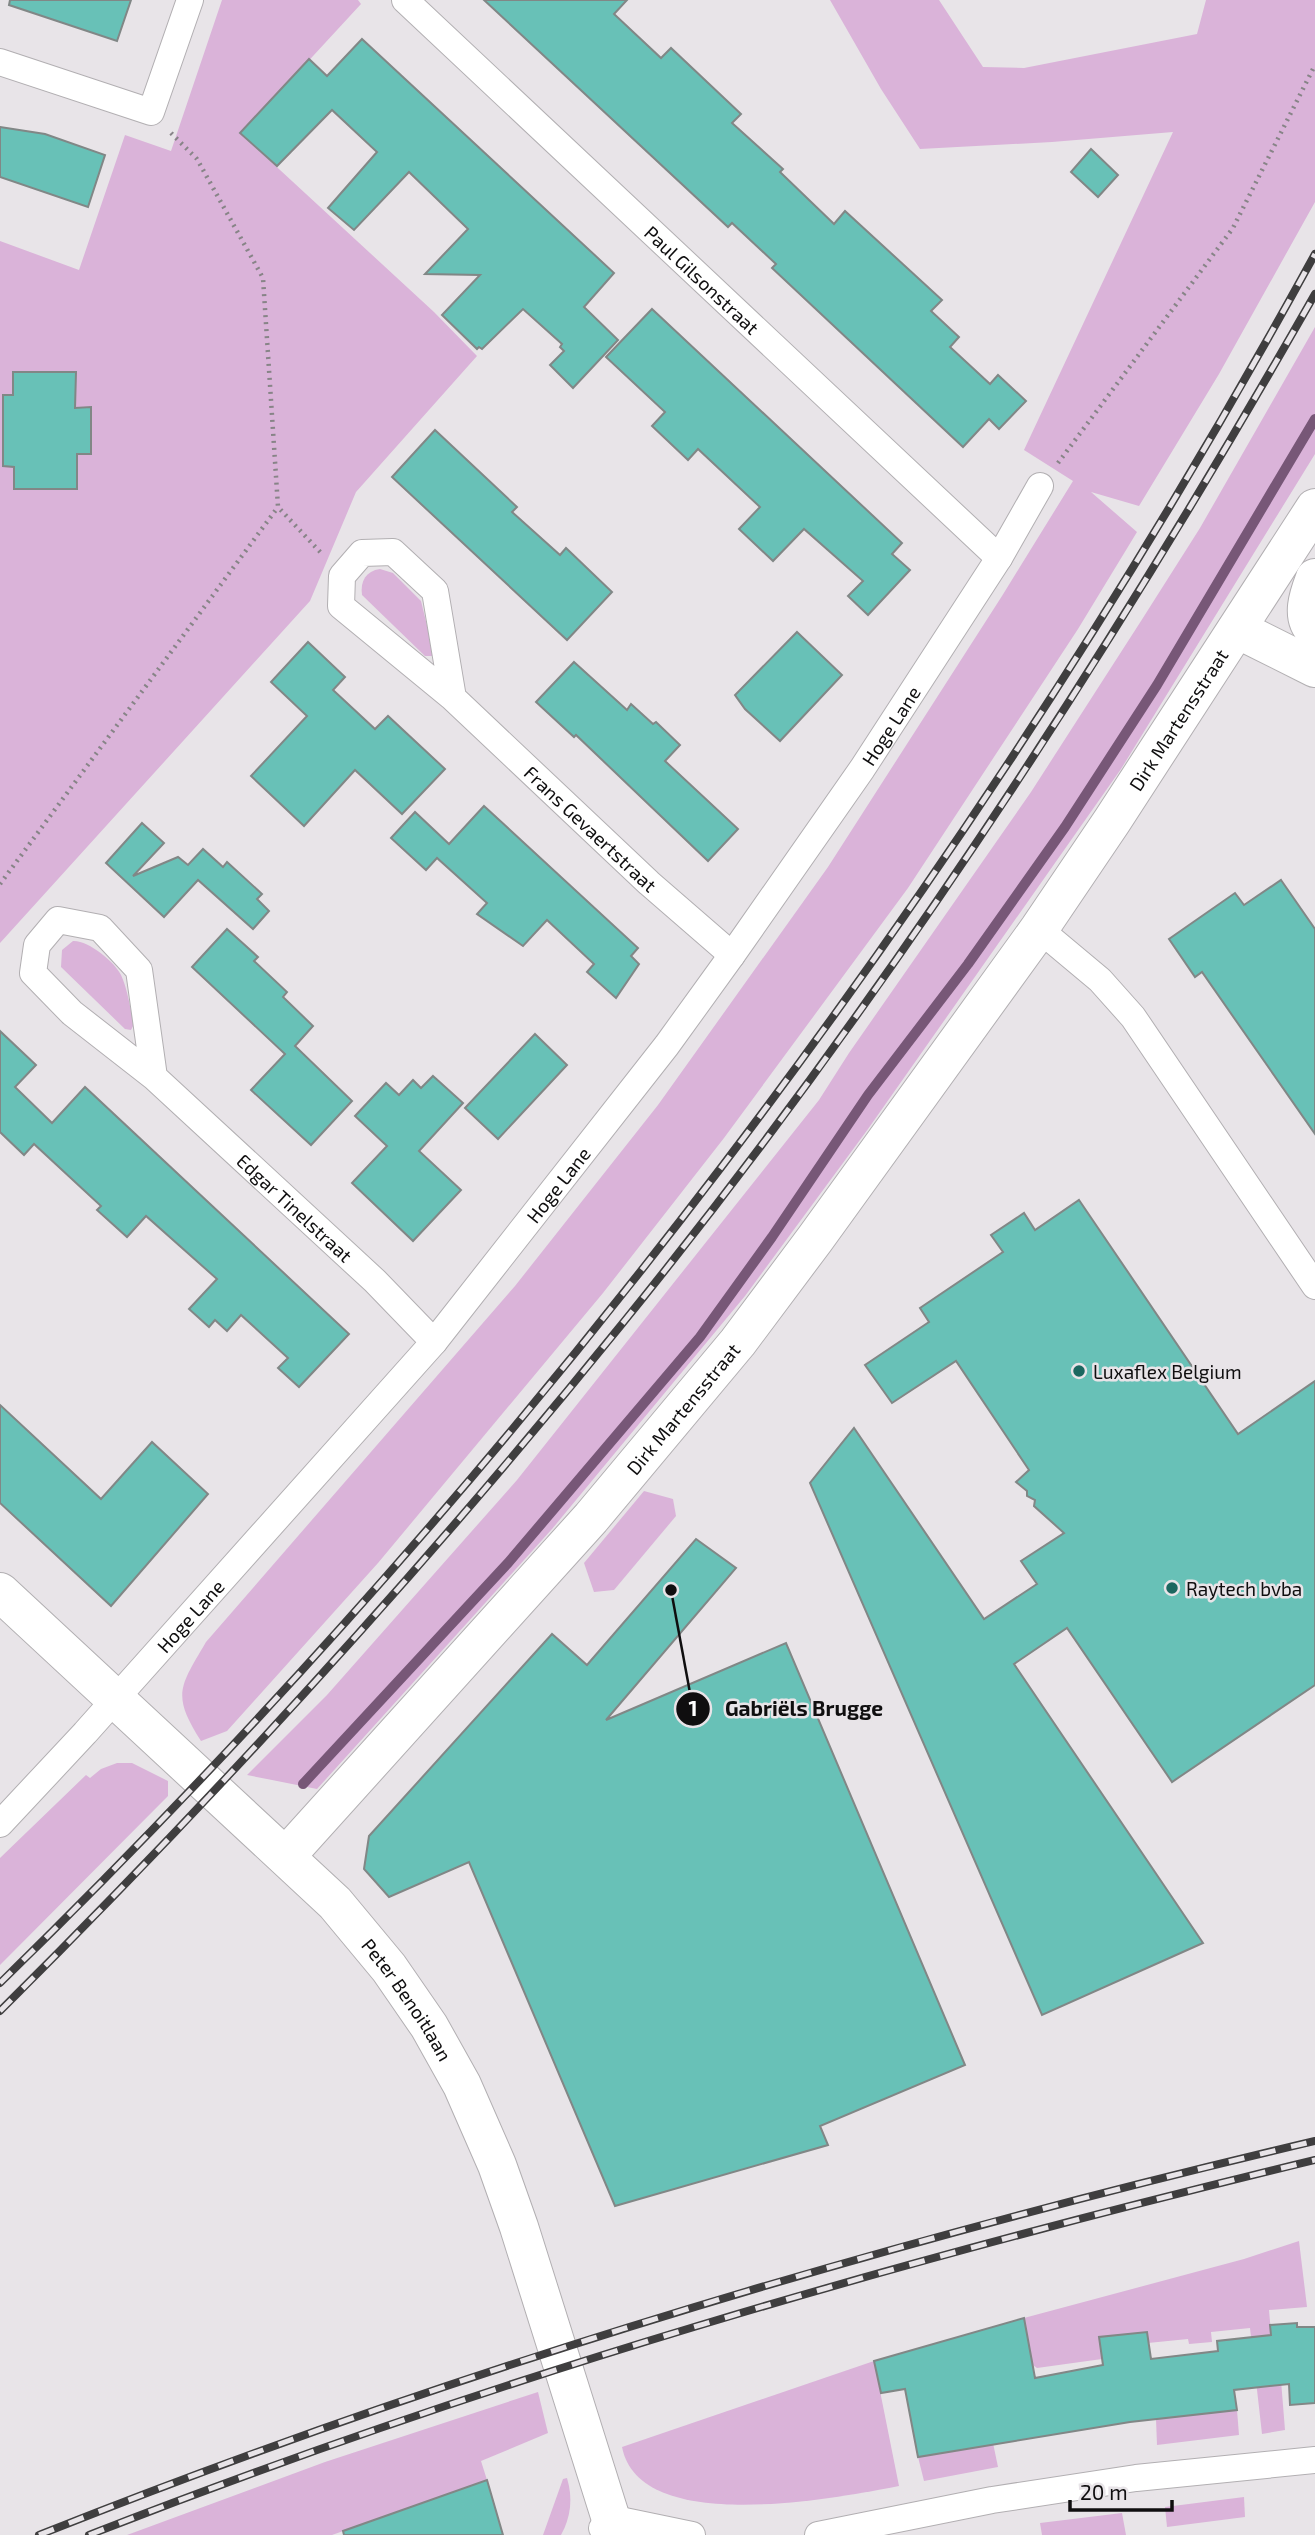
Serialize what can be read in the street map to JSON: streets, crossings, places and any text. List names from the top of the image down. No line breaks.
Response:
{"streets":{"main road":["Dirk Martensstraat","Peter Benoitlaan"],"street":["Paul Gilsonstraat","Hoge Lane","Frans Gevaertstraat","Edgar Tinelstraat"]},"crossings":[["Paul Gilsonstraat","Hoge Lane"],["Dirk Martensstraat","Peter Benoitlaan"],["Hoge Lane","Frans Gevaertstraat"],["Hoge Lane","Edgar Tinelstraat"],["Hoge Lane","Peter Benoitlaan"]],"places":["Luxaflex Belgium","Raytech bvba","Gabriëls Brugge"],"scale_bar":"20 m"}
